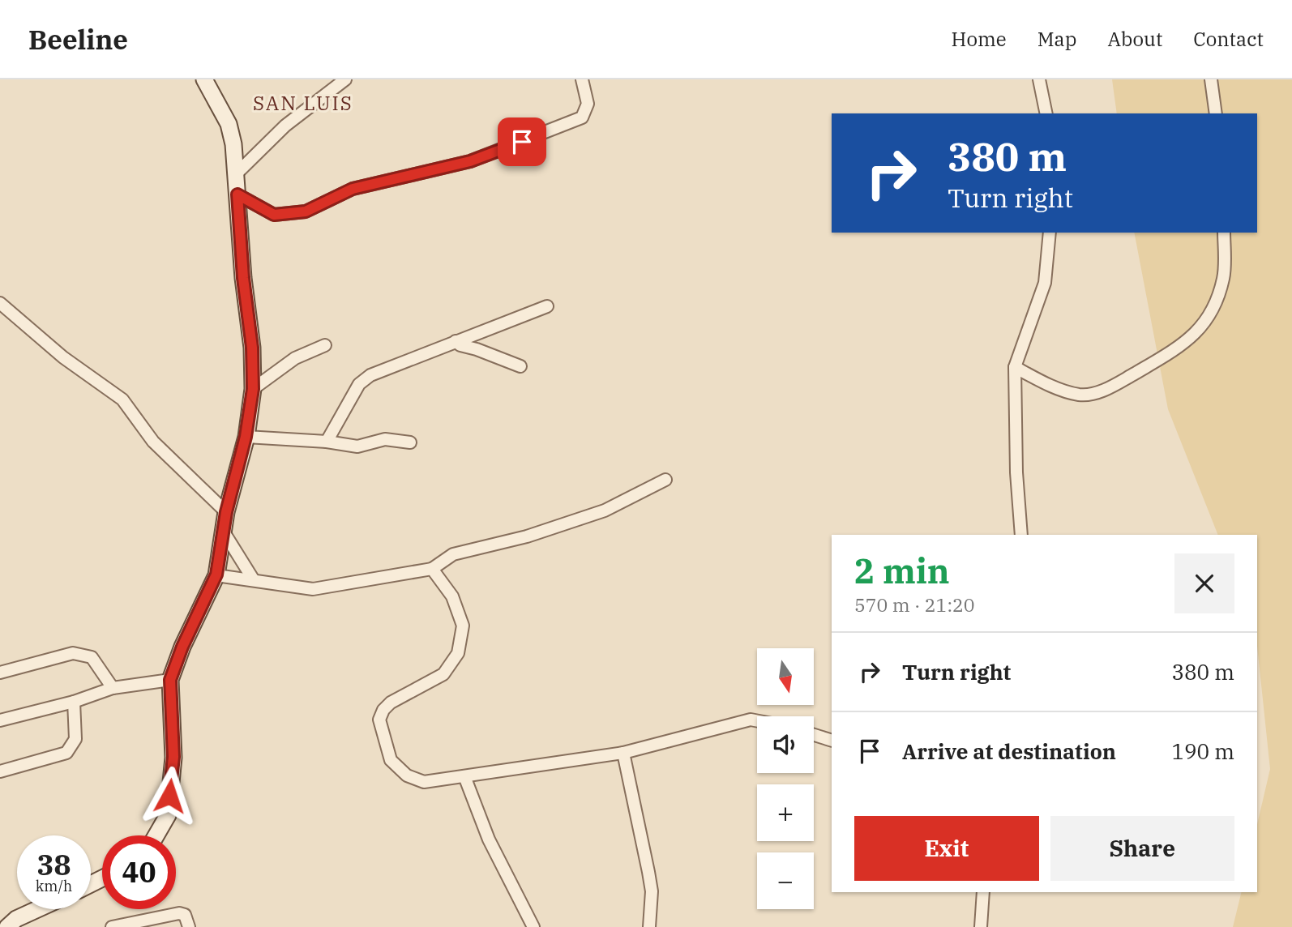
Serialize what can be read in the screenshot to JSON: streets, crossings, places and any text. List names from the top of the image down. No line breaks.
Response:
{"districts":["SAN LUIS"],"north":"bottom","page":{"header":"Beeline","nav":["Home","Map","About","Contact"],"turn":["380 m","Turn right"],"heading":["2 min","570 m · 21:20"],"list":[{"name":"Turn right","value":"380 m"},{"name":"Arrive at destination","value":"190 m"}],"map_buttons":["+","−"],"buttons":["Exit","Share"],"speed":"38 km/h","limit":"40"}}
